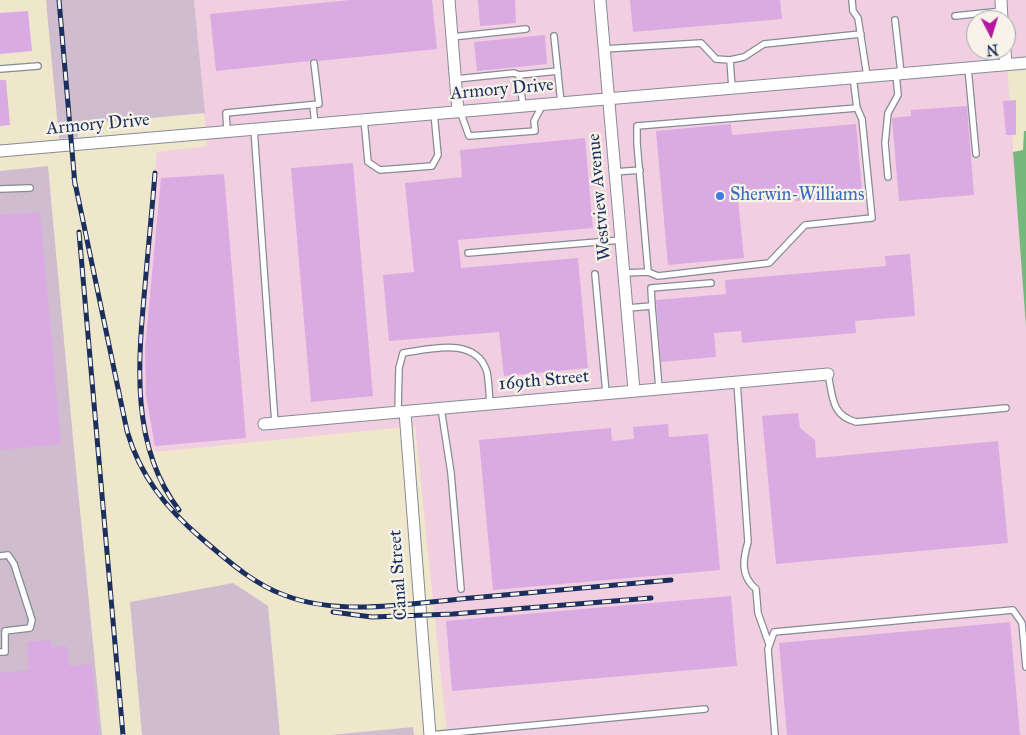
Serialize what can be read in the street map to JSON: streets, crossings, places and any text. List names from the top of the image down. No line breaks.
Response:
{"streets":{"street":["Armory Drive","Westview Avenue","169th Street","Canal Street"]},"crossings":[["Armory Drive","Westview Avenue"],["Westview Avenue","169th Street"],["169th Street","Canal Street"]],"places":["Sherwin-Williams"],"north":"bottom"}
